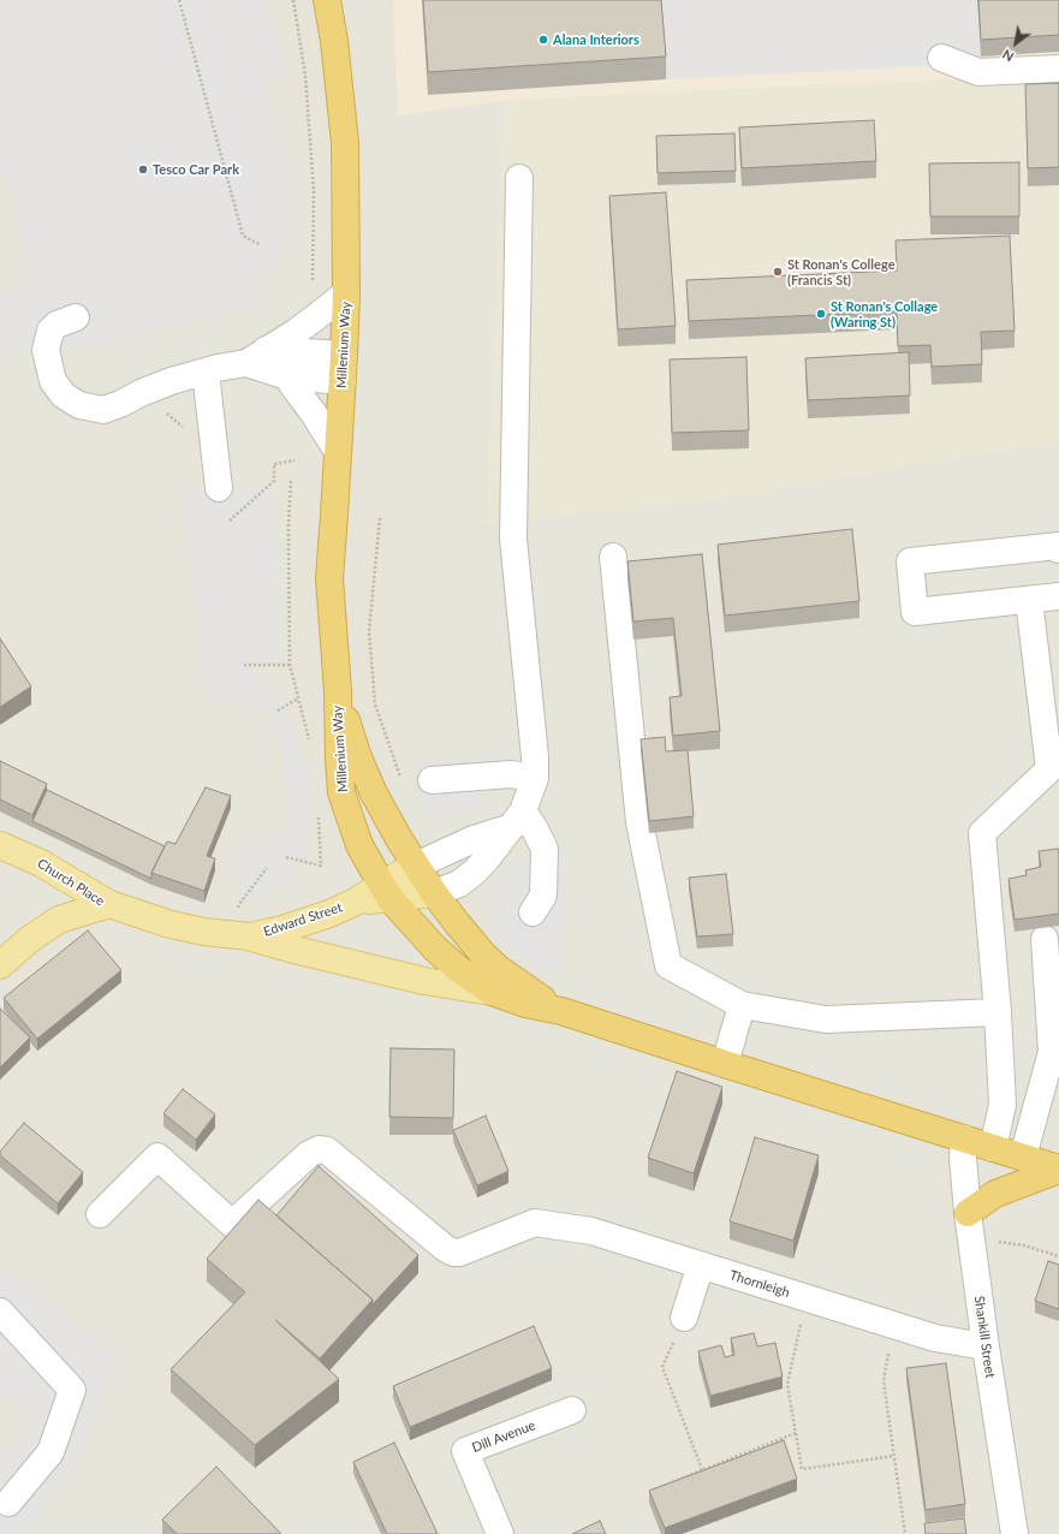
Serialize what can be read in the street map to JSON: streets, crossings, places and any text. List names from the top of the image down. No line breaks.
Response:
{"streets":{"highway":["Millenium Way"],"main road":["Church Place","Edward Street"],"street":["Thornleigh","Shankill Street","Dill Avenue"]},"crossings":[["Millenium Way","Edward Street"],["Church Place","Edward Street"],["Thornleigh","Shankill Street"]],"places":["Alana Interiors","Tesco Car Park","St Ronan's College (Francis St)","St Ronan's Collage (Waring St)"],"north":"bottom left"}
